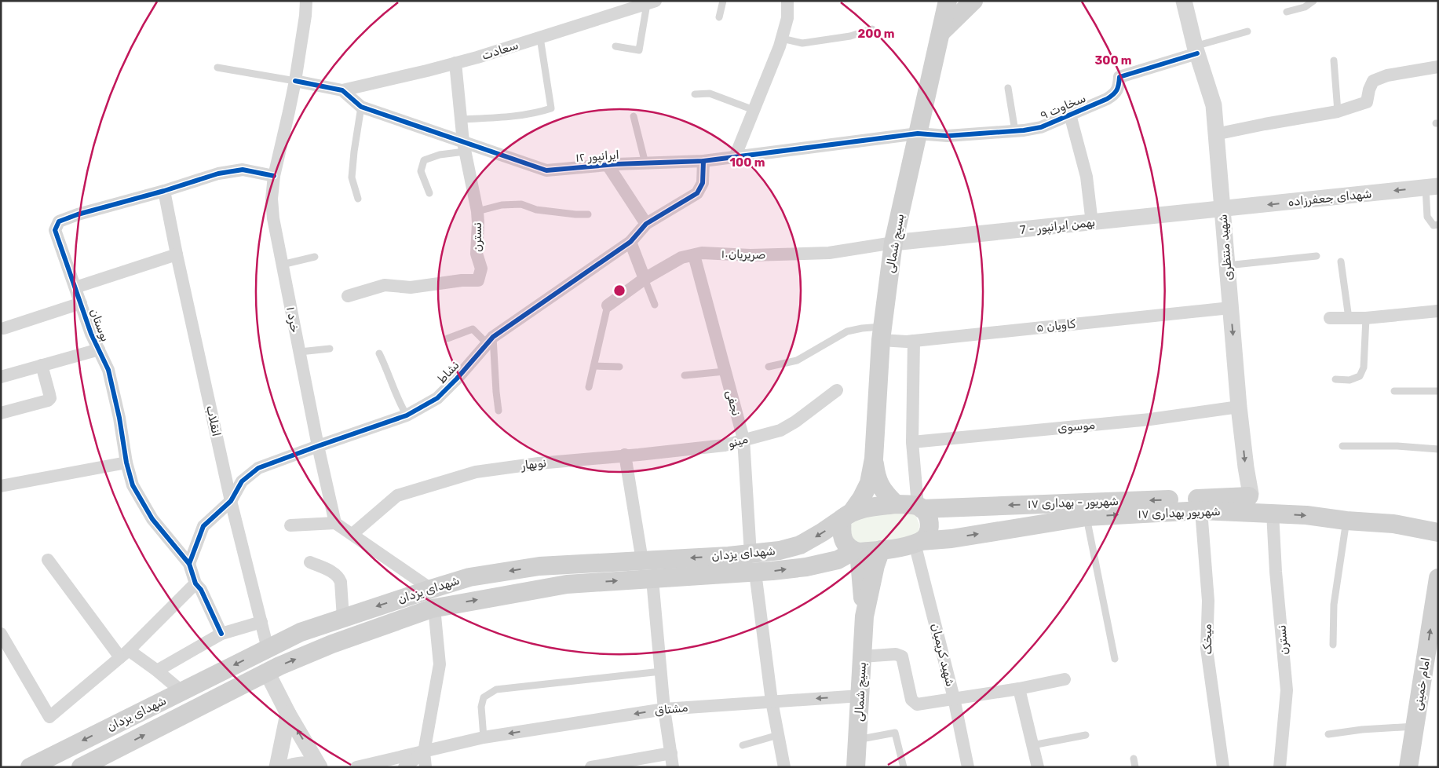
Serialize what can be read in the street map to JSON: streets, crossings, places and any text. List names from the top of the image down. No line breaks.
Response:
{"streets":{"main road":["بسیج شمالی","۱۷ شهریور - بهداری","۱۷ شهریور بهداری","شهدای یزدان","امام خمینی"],"street":["سعادت","سخاوت ۹","ایرانپور ۱۲","شهدای جعفرزاده","بهمن ایرانپور - 7","نسترن","شهید منتظری","صریریان۱۰","خرد ۱","بوستان","کاویان ۵","نشاط","نجفی","انقلاب","موسوی","مینو","نوبهار","میخک","شهید کریمیان","مشتاق"]},"crossings":[["سعادت","ایرانپور ۱۲"],["سعادت","نسترن"],["سخاوت ۹","ایرانپور ۱۲"],["سخاوت ۹","بسیج شمالی"],["سخاوت ۹","شهید منتظری"],["ایرانپور ۱۲","نسترن"],["ایرانپور ۱۲","بسیج شمالی"],["ایرانپور ۱۲","خرد ۱"],["ایرانپور ۱۲","نشاط"],["شهدای جعفرزاده","بهمن ایرانپور - 7"],["شهدای جعفرزاده","شهید منتظری"],["بهمن ایرانپور - 7","بسیج شمالی"],["بهمن ایرانپور - 7","شهید منتظری"],["بهمن ایرانپور - 7","صریریان۱۰"],["نسترن","۱۷ شهریور بهداری"],["بسیج شمالی","صریریان۱۰"],["بسیج شمالی","کاویان ۵"],["بسیج شمالی","۱۷ شهریور - بهداری"],["بسیج شمالی","۱۷ شهریور بهداری"],["بسیج شمالی","شهدای یزدان"],["بسیج شمالی","مشتاق"],["شهید منتظری","کاویان ۵"],["شهید منتظری","موسوی"],["شهید منتظری","۱۷ شهریور - بهداری"],["صریریان۱۰","نجفی"],["خرد ۱","بوستان"],["خرد ۱","نشاط"],["بوستان","نشاط"],["بوستان","انقلاب"],["نشاط","انقلاب"],["نجفی","مینو"],["نجفی","شهدای یزدان"],["انقلاب","شهدای یزدان"],["مینو","نوبهار"],["۱۷ شهریور - بهداری","شهدای یزدان"],["۱۷ شهریور بهداری","شهدای یزدان"],["۱۷ شهریور بهداری","میخک"],["۱۷ شهریور بهداری","شهید کریمیان"]],"one_way":["شهید منتظری","۱۷ شهریور - بهداری","۱۷ شهریور بهداری","امام خمینی","مشتاق"],"rings":["200 m","300 m","100 m"]}
